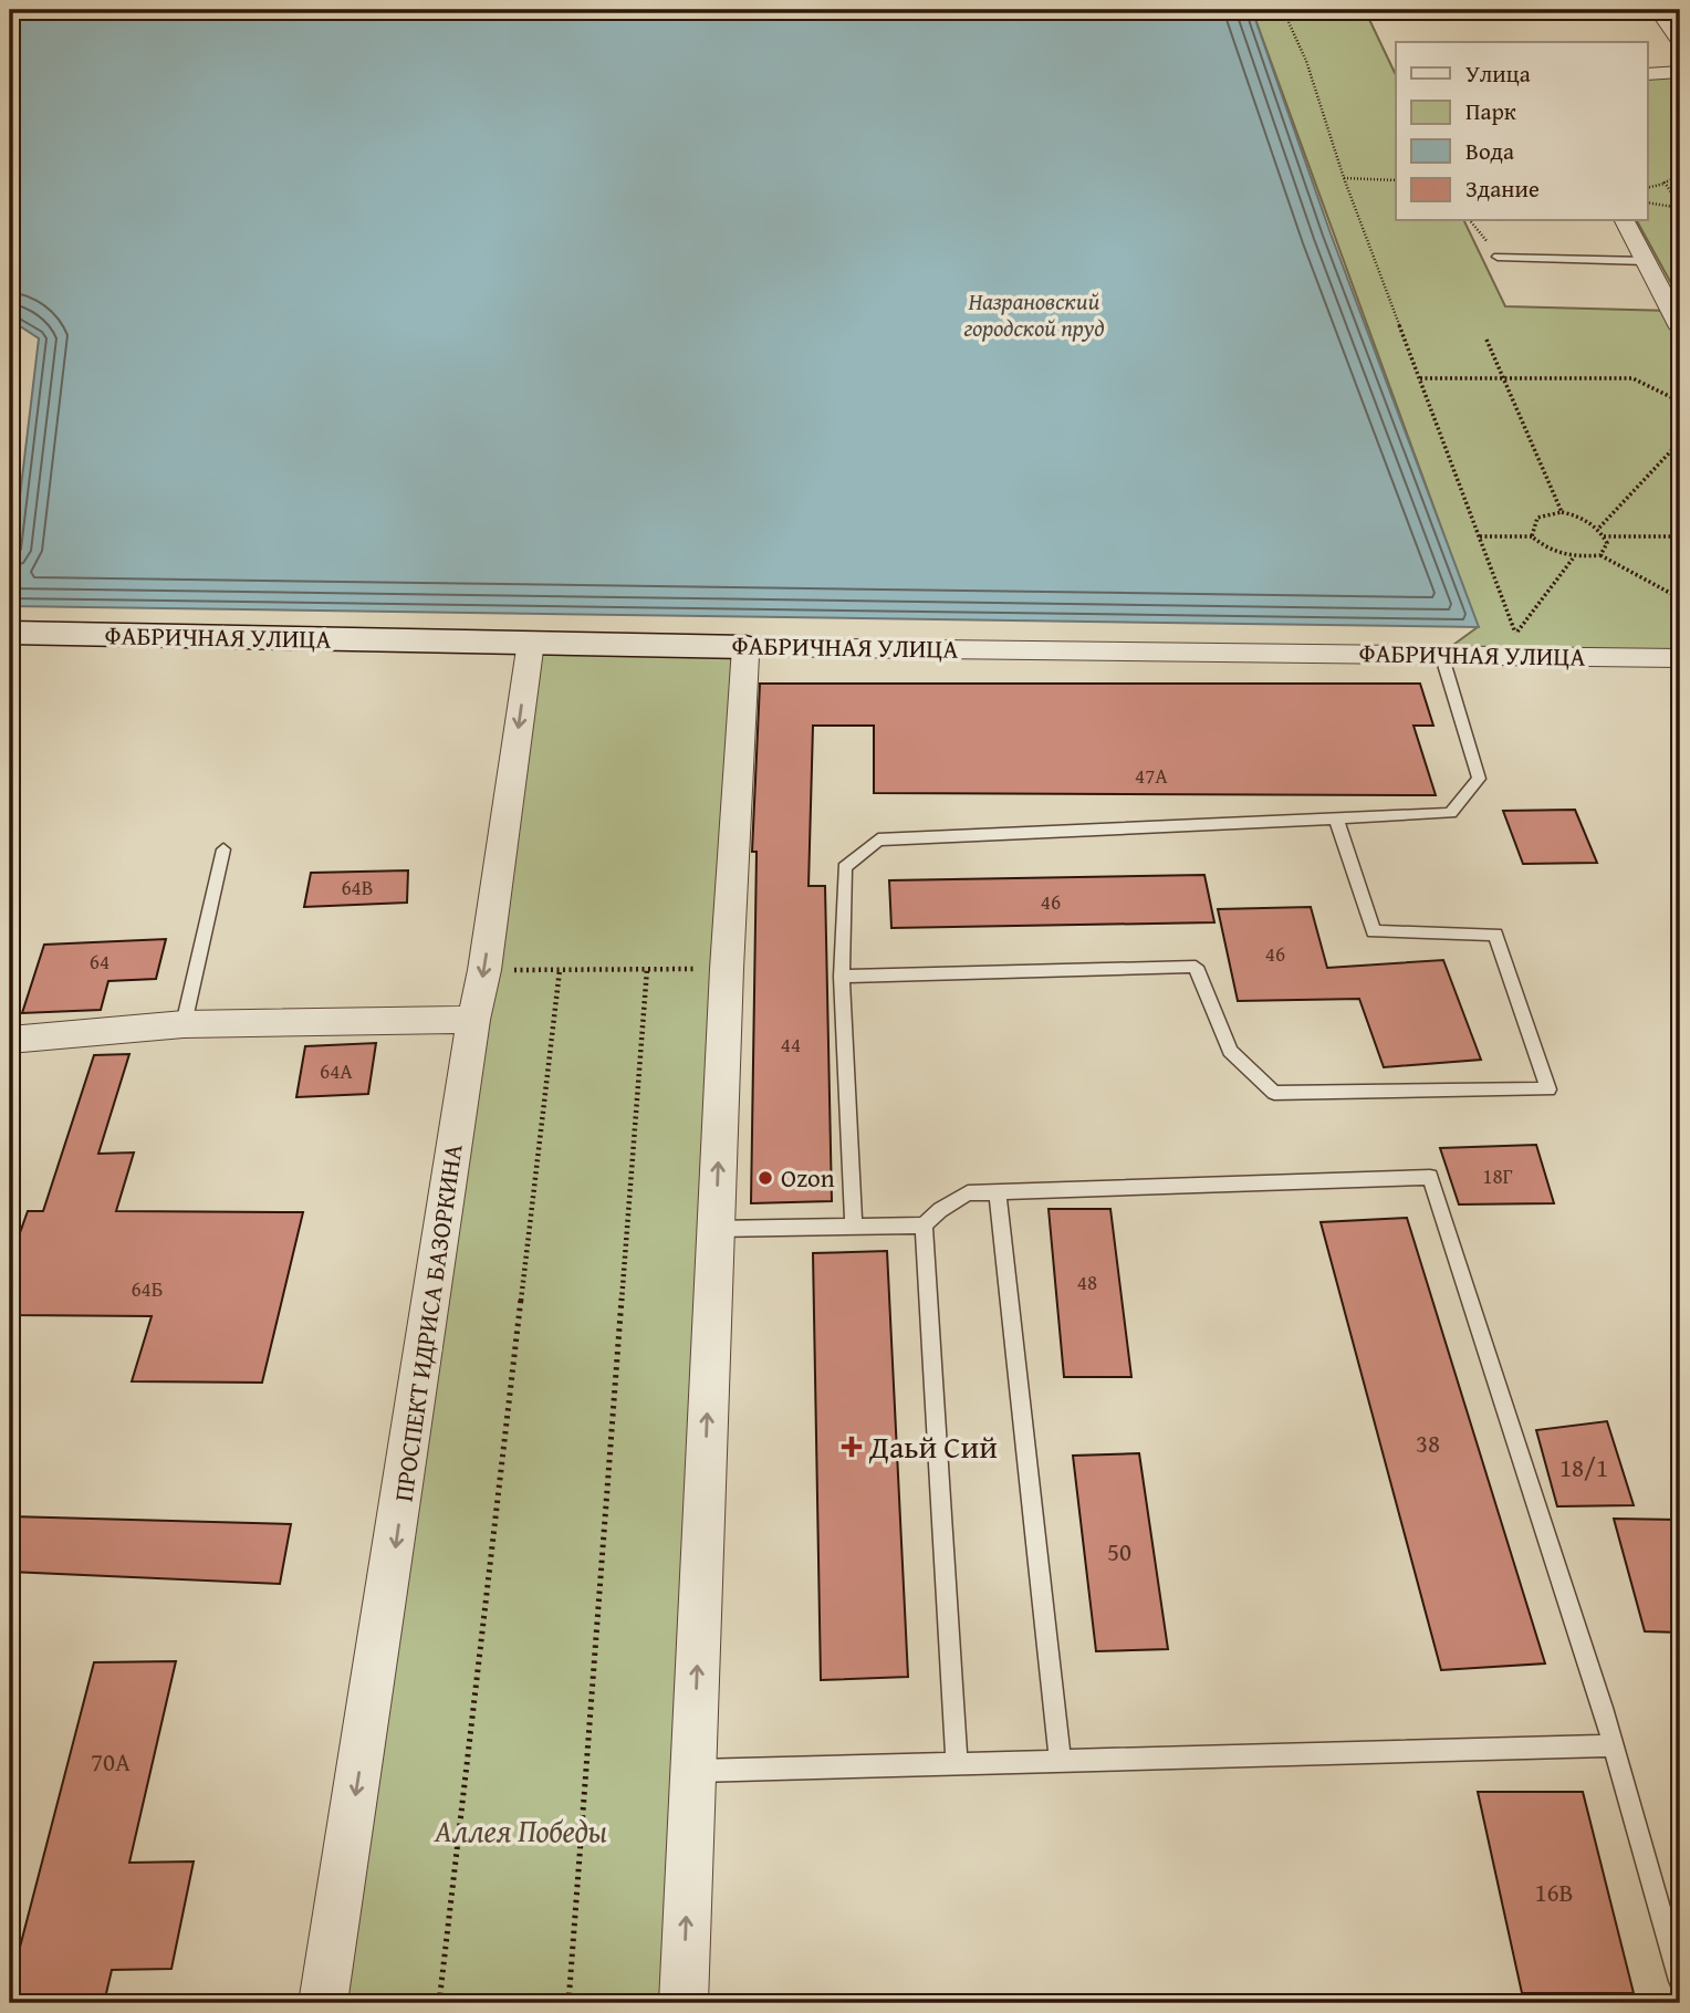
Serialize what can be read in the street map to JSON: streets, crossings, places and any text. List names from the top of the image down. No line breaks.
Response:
{"streets":{"street":["ФАБРИЧНАЯ УЛИЦА","ПРОСПЕКТ ИДРИСА БАЗОРКИНА"]},"crossings":[["ФАБРИЧНАЯ УЛИЦА","ПРОСПЕКТ ИДРИСА БАЗОРКИНА"]],"water":["Назрановский городской пруд"],"parks":["Аллея Победы"],"places":{"other":["Ozon"],"health":["Даьй Сий"]},"house_numbers":["47А","64В","46","46","64","44","64А","18Г","48","64Б","38","18/1","50","70А","16В"],"legend":["Улица","Парк","Вода","Здание"]}
